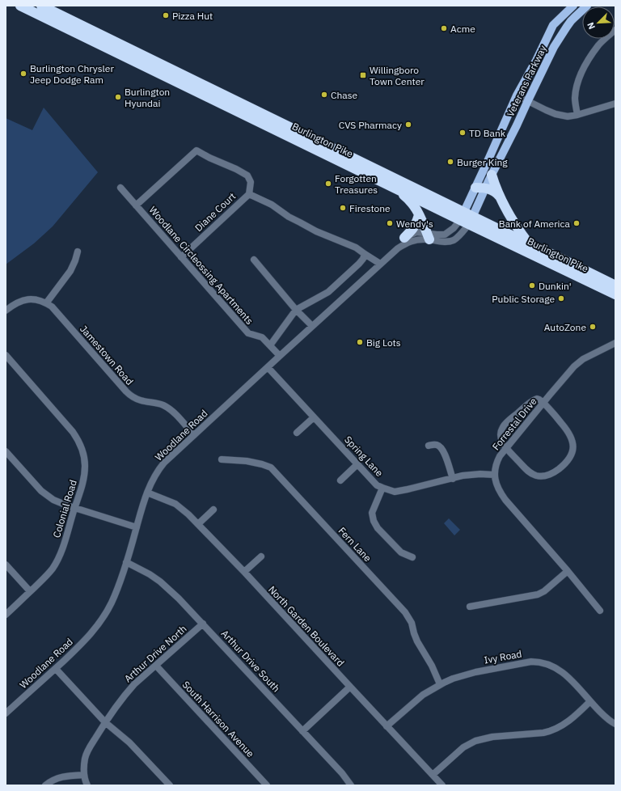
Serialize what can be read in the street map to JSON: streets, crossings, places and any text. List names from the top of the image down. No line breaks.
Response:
{"streets":{"highway":["Burlington Pike"],"main road":["Veterans Parkway"],"street":["Diane Court","Woodlane Circleossing Apartments","Jamestown Road","Forrestal Drive","Woodlane Road","Spring Lane","Colonial Road","Fern Lane","North Garden Boulevard","Arthur Drive North","Ivy Road","Arthur Drive South","South Harrison Avenue"]},"crossings":[["Veterans Parkway","Burlington Pike"],["Veterans Parkway","Woodlane Road"],["Burlington Pike","Woodlane Road"],["Diane Court","Woodlane Circleossing Apartments"],["Woodlane Circleossing Apartments","Woodlane Road"],["Jamestown Road","Woodlane Road"],["Forrestal Drive","Spring Lane"],["Woodlane Road","Spring Lane"],["Woodlane Road","North Garden Boulevard"],["Woodlane Road","Arthur Drive South"],["Fern Lane","Ivy Road"],["North Garden Boulevard","Ivy Road"],["Arthur Drive North","Arthur Drive South"],["Arthur Drive North","South Harrison Avenue"]],"places":{"other":["Pizza Hut","Acme","Burlington Chrysler Jeep Dodge Ram","Chase","Burlington Hyundai","CVS Pharmacy","TD Bank","Burger King","Forgotten Treasures","Firestone","Wendy's","Bank of America","Dunkin'","Public Storage","AutoZone","Big Lots"],"transit":["Willingboro Town Center"]},"north":"bottom left"}
